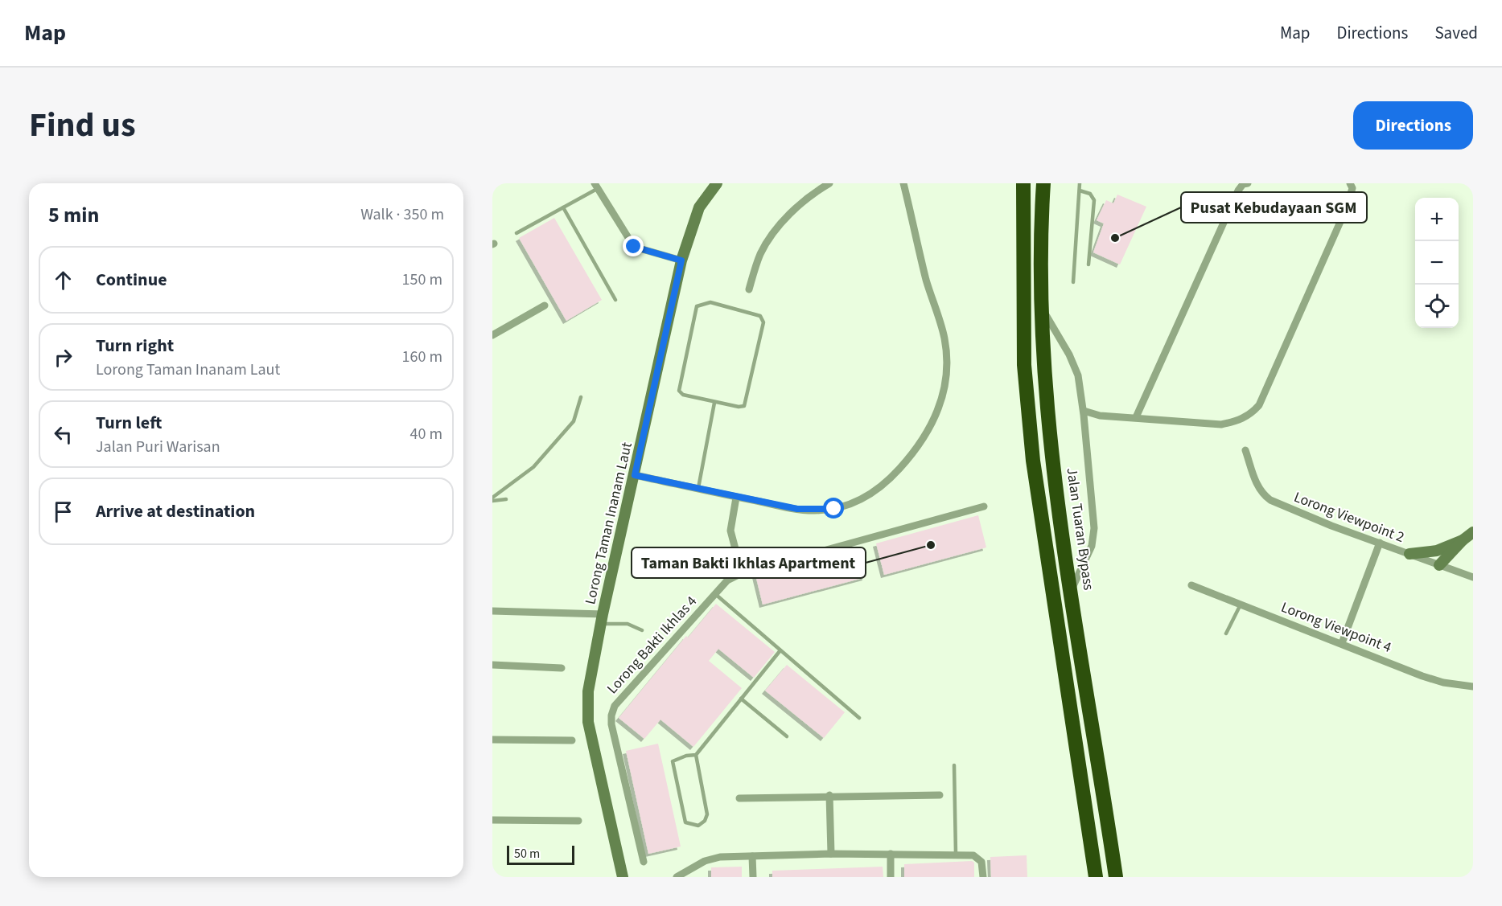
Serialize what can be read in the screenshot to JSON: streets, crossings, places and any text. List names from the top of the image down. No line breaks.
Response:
{"streets":{"highway":["Jalan Tuaran Bypass"],"main road":["Lorong Taman Inanam Laut"],"street":["Lorong Viewpoint 2","Lorong Viewpoint 4","Lorong Bakti Ikhlas 4"]},"places":["Pusat Kebudayaan SGM","Taman Bakti Ikhlas Apartment"],"scale_bar":"50 m","page":{"header":"Map","nav":["Map","Directions","Saved"],"title":"Find us","buttons":"Directions","heading":["5 min","Walk · 350 m"],"map_buttons":["+","−"],"list":[["Continue","150 m"],["Turn right","Lorong Taman Inanam Laut","160 m"],["Turn left","Jalan Puri Warisan","40 m"],"Arrive at destination"],"scale":"50 m"}}
